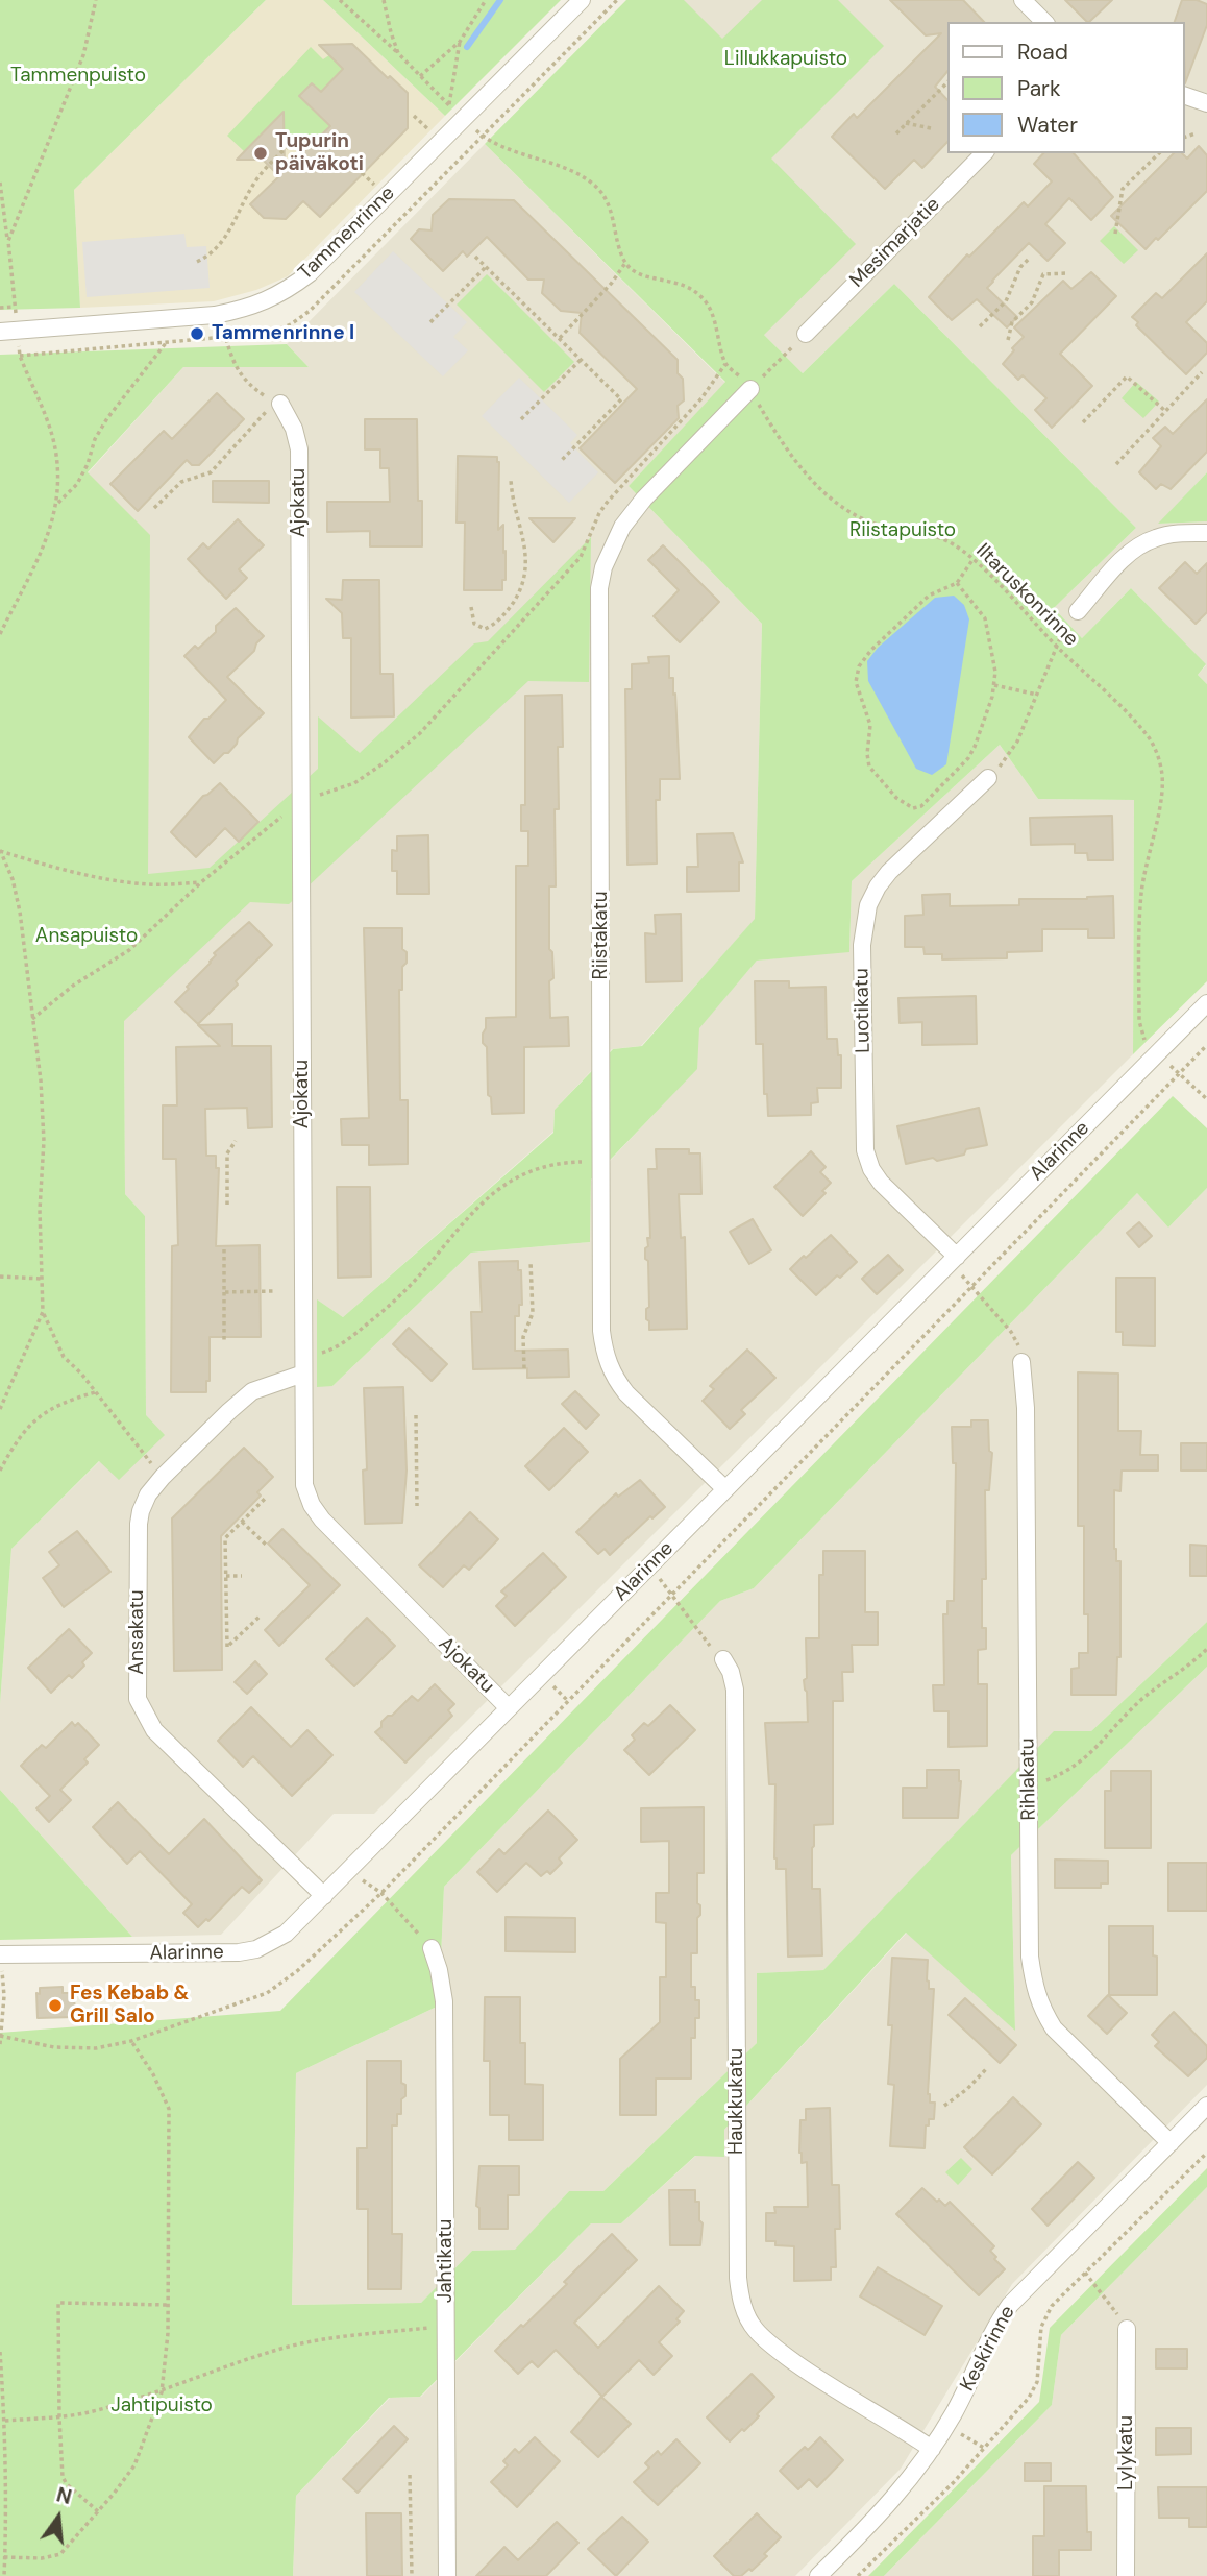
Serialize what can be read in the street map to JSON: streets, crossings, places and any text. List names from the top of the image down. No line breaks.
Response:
{"streets":{"street":["Tammenrinne","Mesimarjatie","Ajokatu","Riistakatu","Luotikatu","Alarinne","Ansakatu","Rihlakatu","Haukkukatu","Jahtikatu","Keskirinne","Lylykatu"],"path":["Iltaruskonrinne"]},"crossings":[["Ajokatu","Alarinne"],["Ajokatu","Ansakatu"],["Iltaruskonrinne","Riistakatu"],["Iltaruskonrinne","Alarinne"],["Riistakatu","Alarinne"],["Luotikatu","Alarinne"],["Alarinne","Ansakatu"],["Rihlakatu","Keskirinne"],["Haukkukatu","Keskirinne"]],"parks":["Lillukkapuisto","Tammenpuisto","Riistapuisto","Ansapuisto","Jahtipuisto"],"places":["Tupurin päiväkoti","Tammenrinne I","Fes Kebab & Grill Salo"],"legend":["Road","Park","Water"],"north":"top"}
